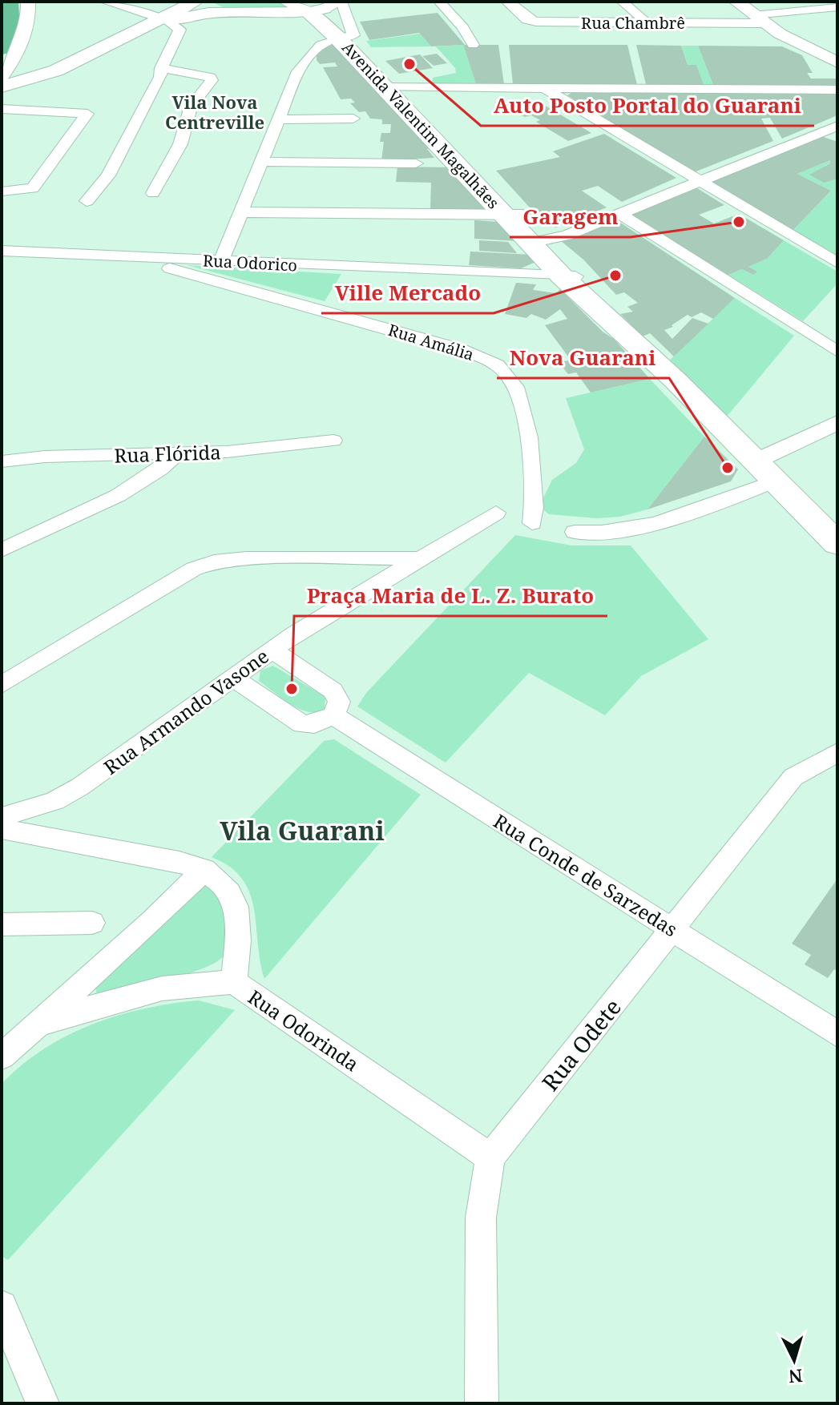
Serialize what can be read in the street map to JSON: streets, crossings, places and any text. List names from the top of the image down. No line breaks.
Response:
{"streets":{"main road":["Avenida Valentim Magalhães"],"street":["Rua Chambrê","Rua Odorico","Rua Amália","Rua Flórida","Rua Armando Vasone","Rua Conde de Sarzedas","Rua Odorinda","Rua Odete"]},"crossings":[["Avenida Valentim Magalhães","Rua Odorico"],["Rua Odorico","Rua Amália"],["Rua Conde de Sarzedas","Rua Odete"],["Rua Odorinda","Rua Odete"]],"districts":["Vila Nova Centreville","Vila Guarani"],"places":["Auto Posto Portal do Guarani","Garagem","Ville Mercado","Nova Guarani","Praça Maria de L. Z. Burato"],"north":"bottom"}
